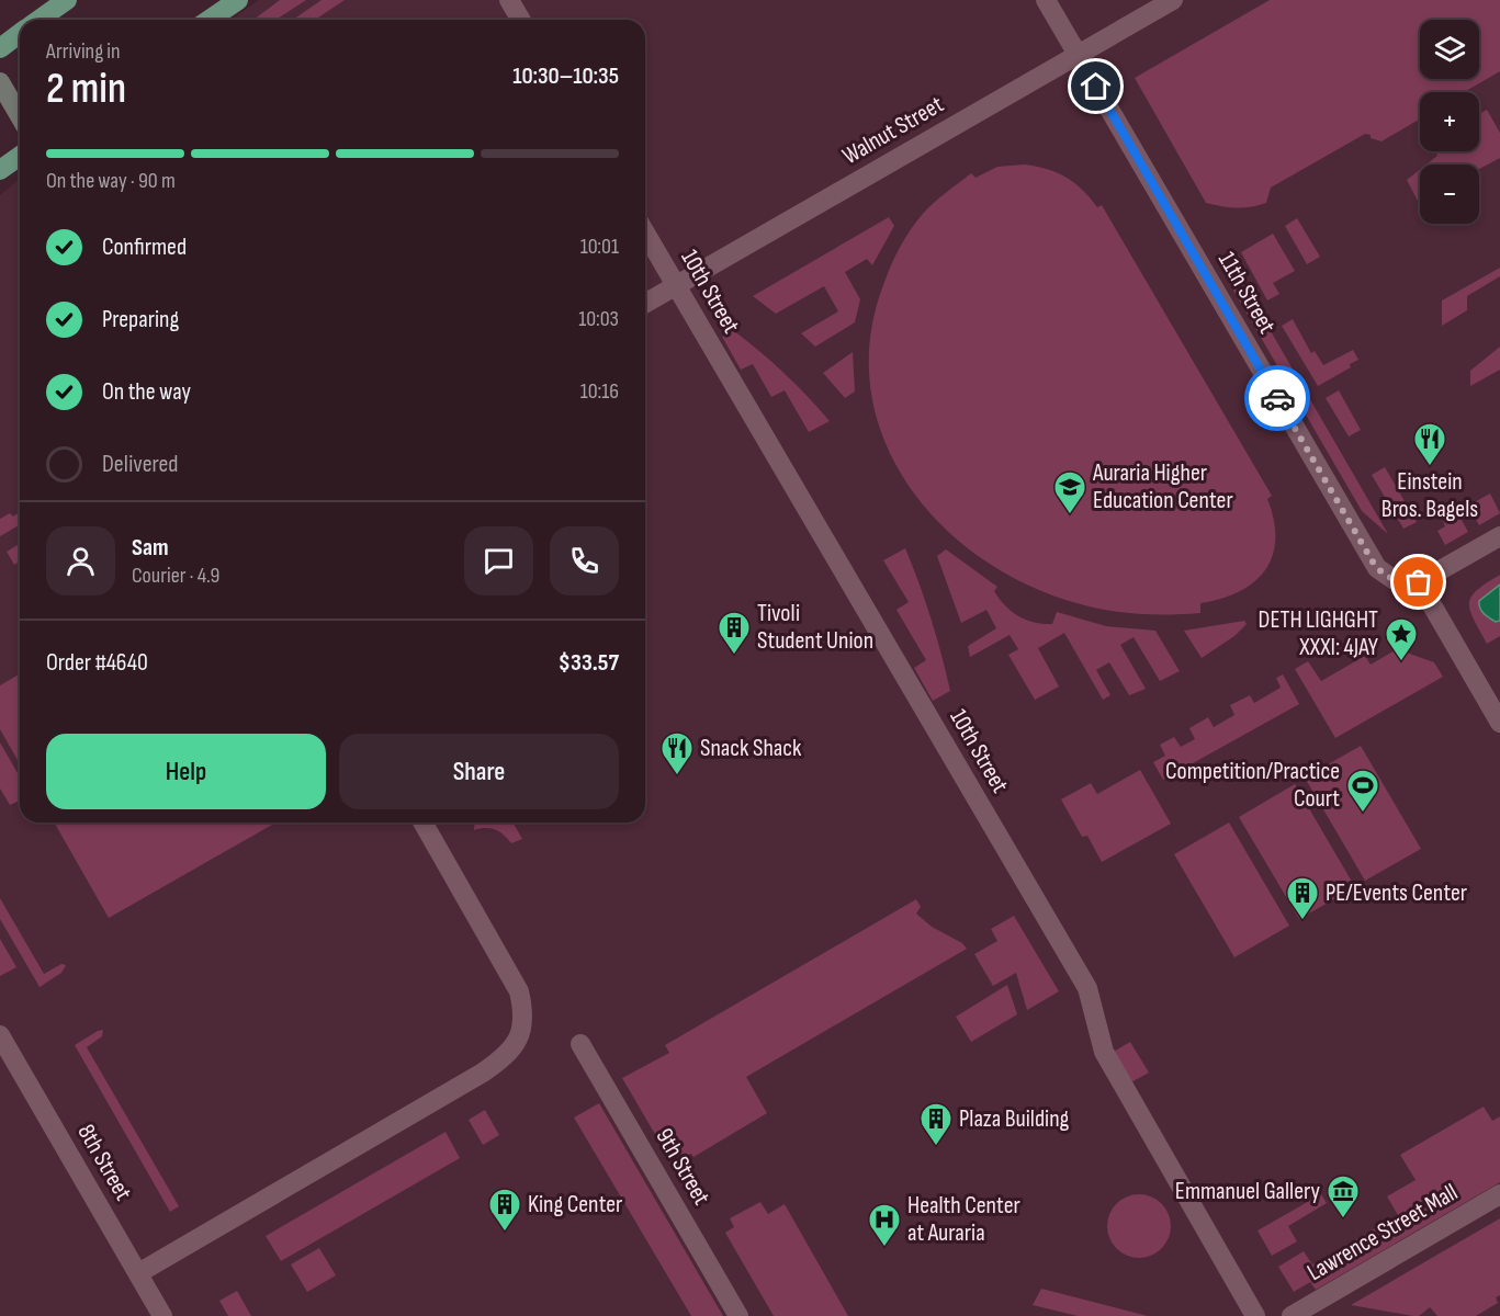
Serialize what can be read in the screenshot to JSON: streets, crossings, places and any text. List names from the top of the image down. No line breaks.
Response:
{"streets":{"street":["Walnut Street","10th Street","11th Street","8th Street","9th Street","Lawrence Street Mall"]},"crossings":[["Walnut Street","10th Street"],["Walnut Street","11th Street"]],"places":{"restaurant":["Einstein Bros. Bagels","Snack Shack"],"school or university":["Auraria Higher Education Center"],"building":["Tivoli Student Union","PE/Events Center","Plaza Building","King Center"],"place":["DETH LIGHGHT XXXI: 4JAY"],"sports":["Competition/Practice Court"],"museum":["Emmanuel Gallery"],"hospital":["Health Center at Auraria"]},"page":{"map_buttons":["+","−"],"heading":["2 min","Arriving in","10:30–10:35"],"panel":["Sam","Courier · 4.9","Order #4640","$33.57"],"bar":"On the way · 90 m","list":[["Confirmed","10:01"],["Preparing","10:03"],["On the way","10:16"],"Delivered"],"buttons":["Help","Share"]}}
